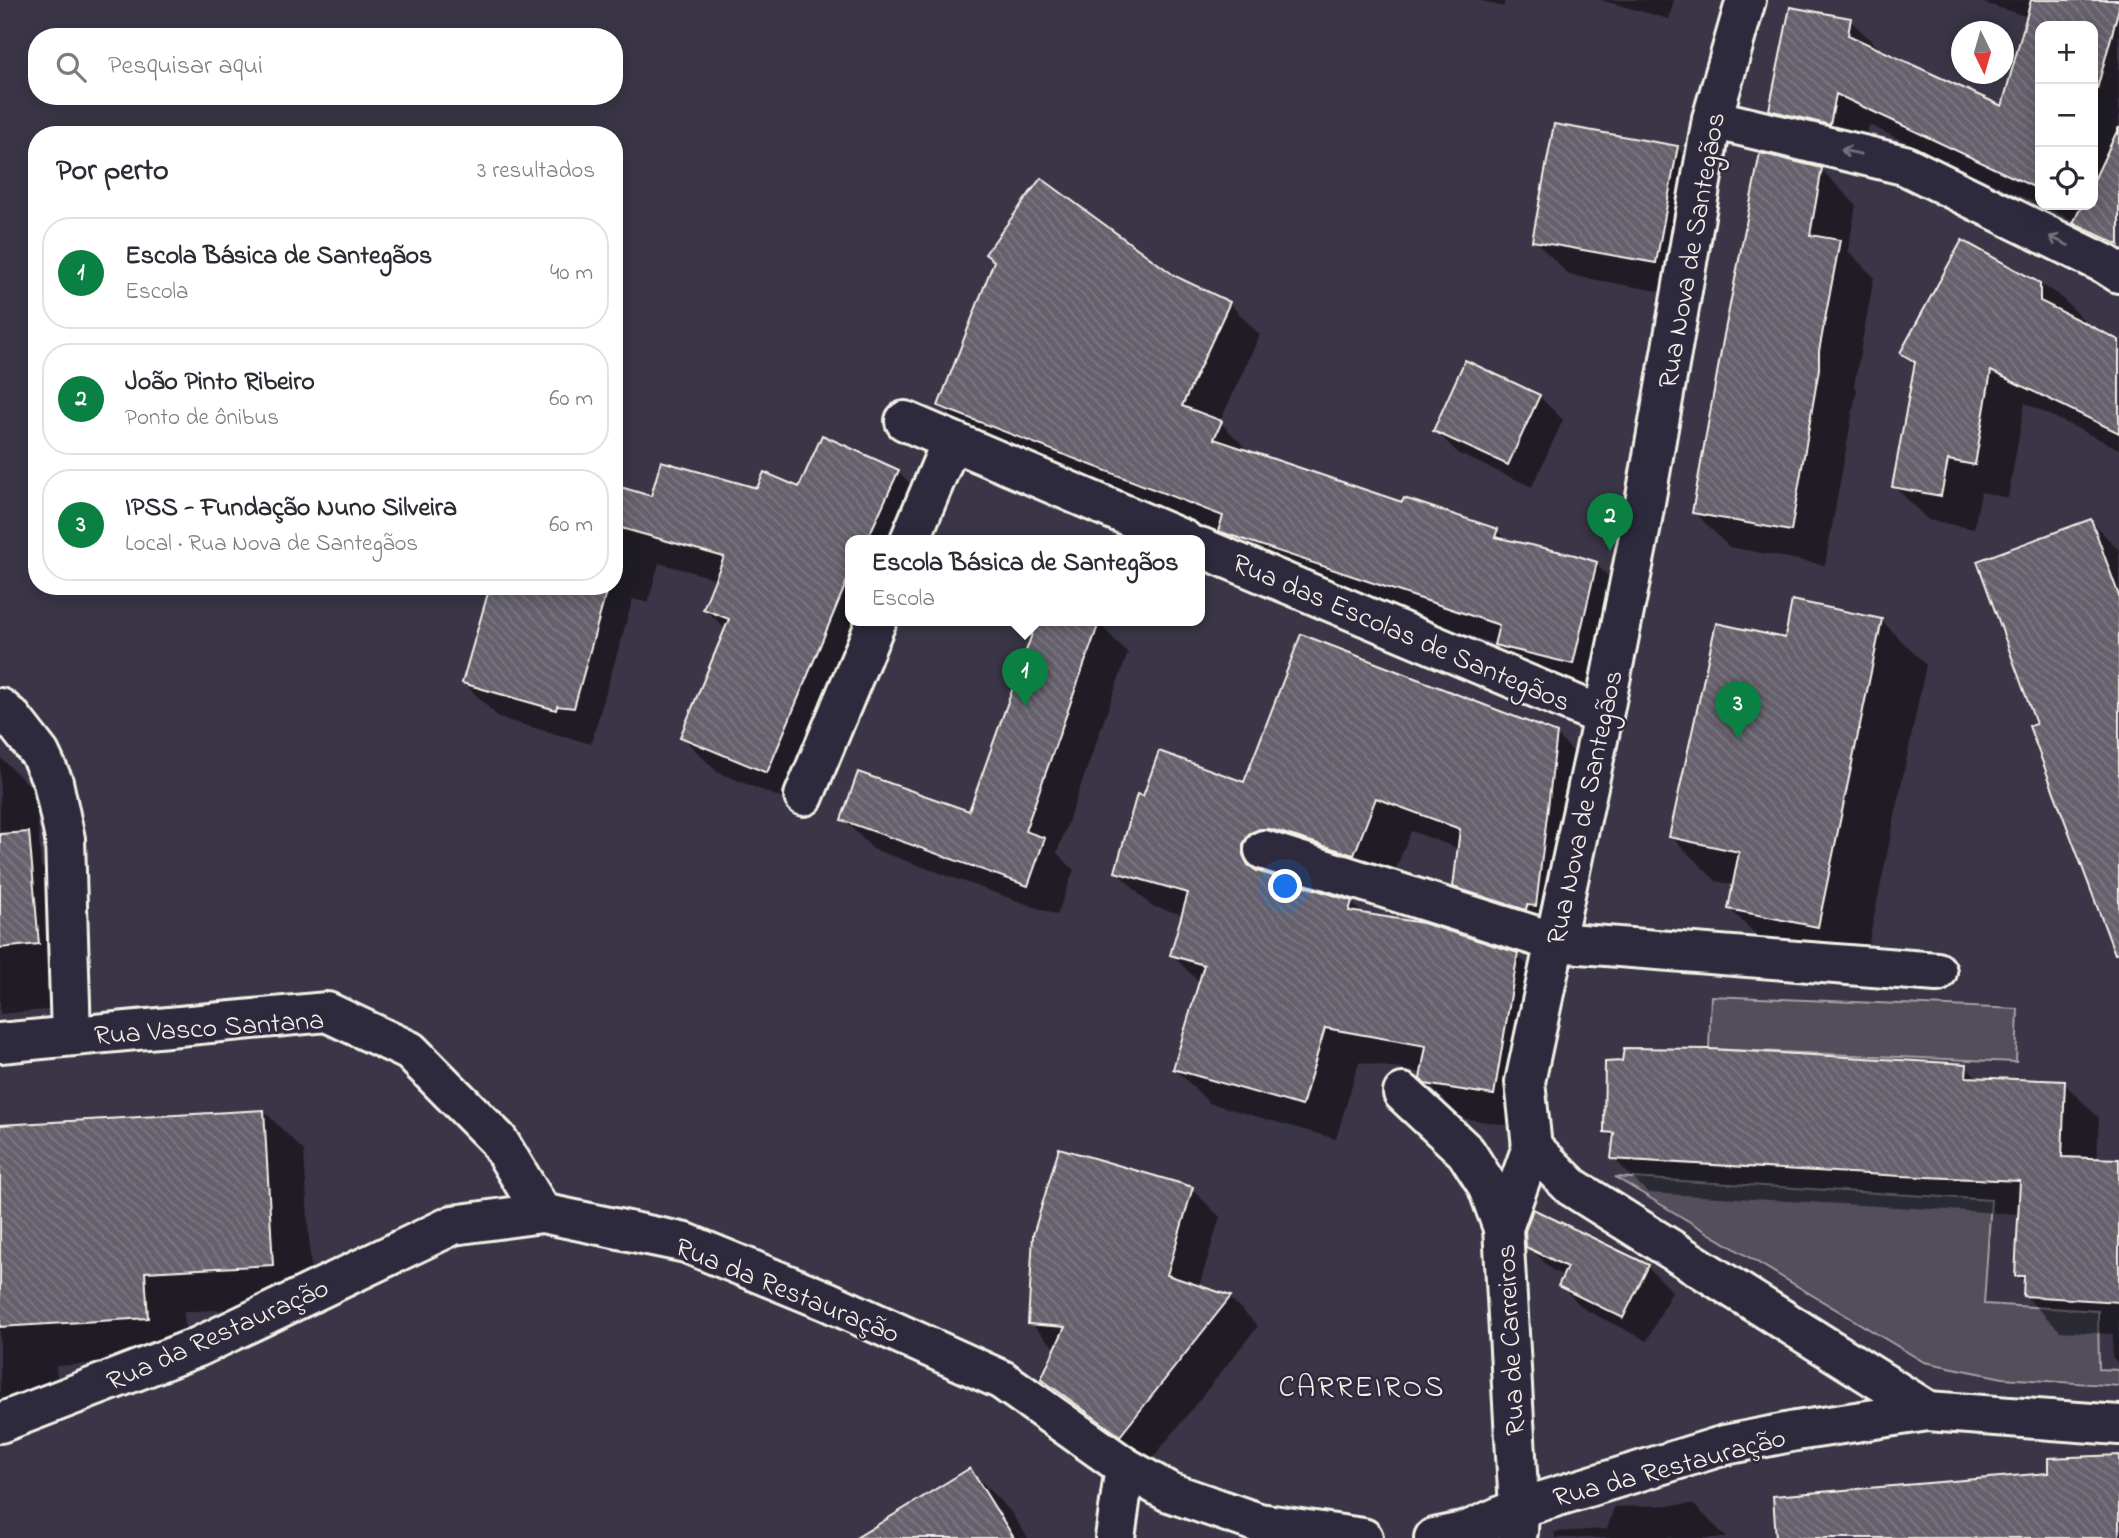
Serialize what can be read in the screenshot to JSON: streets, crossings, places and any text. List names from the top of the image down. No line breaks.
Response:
{"streets":{"street":["Rua Nova de Santegãos","Rua das Escolas de Santegãos","Rua Vasco Santana","Rua da Restauração","Rua de Carreiros"]},"crossings":[["Rua Nova de Santegãos","Rua das Escolas de Santegãos"],["Rua Nova de Santegãos","Rua de Carreiros"],["Rua Vasco Santana","Rua da Restauração"],["Rua da Restauração","Rua de Carreiros"]],"districts":["CARREIROS"],"north":"bottom","page":{"map_buttons":["+","−"],"search":"Pesquisar aqui","heading":["Por perto","3 resultados"],"list":[{"mark":"1","name":"Escola Básica de Santegãos","note":"Escola","value":"40 m"},{"mark":"2","name":"João Pinto Ribeiro","note":"Ponto de ônibus","value":"60 m"},{"mark":"3","name":"IPSS - Fundação Nuno Silveira","note":"Local · Rua Nova de Santegãos","value":"60 m"}],"pins":["2","1","3"],"popup":["Escola Básica de Santegãos","Escola"]}}
